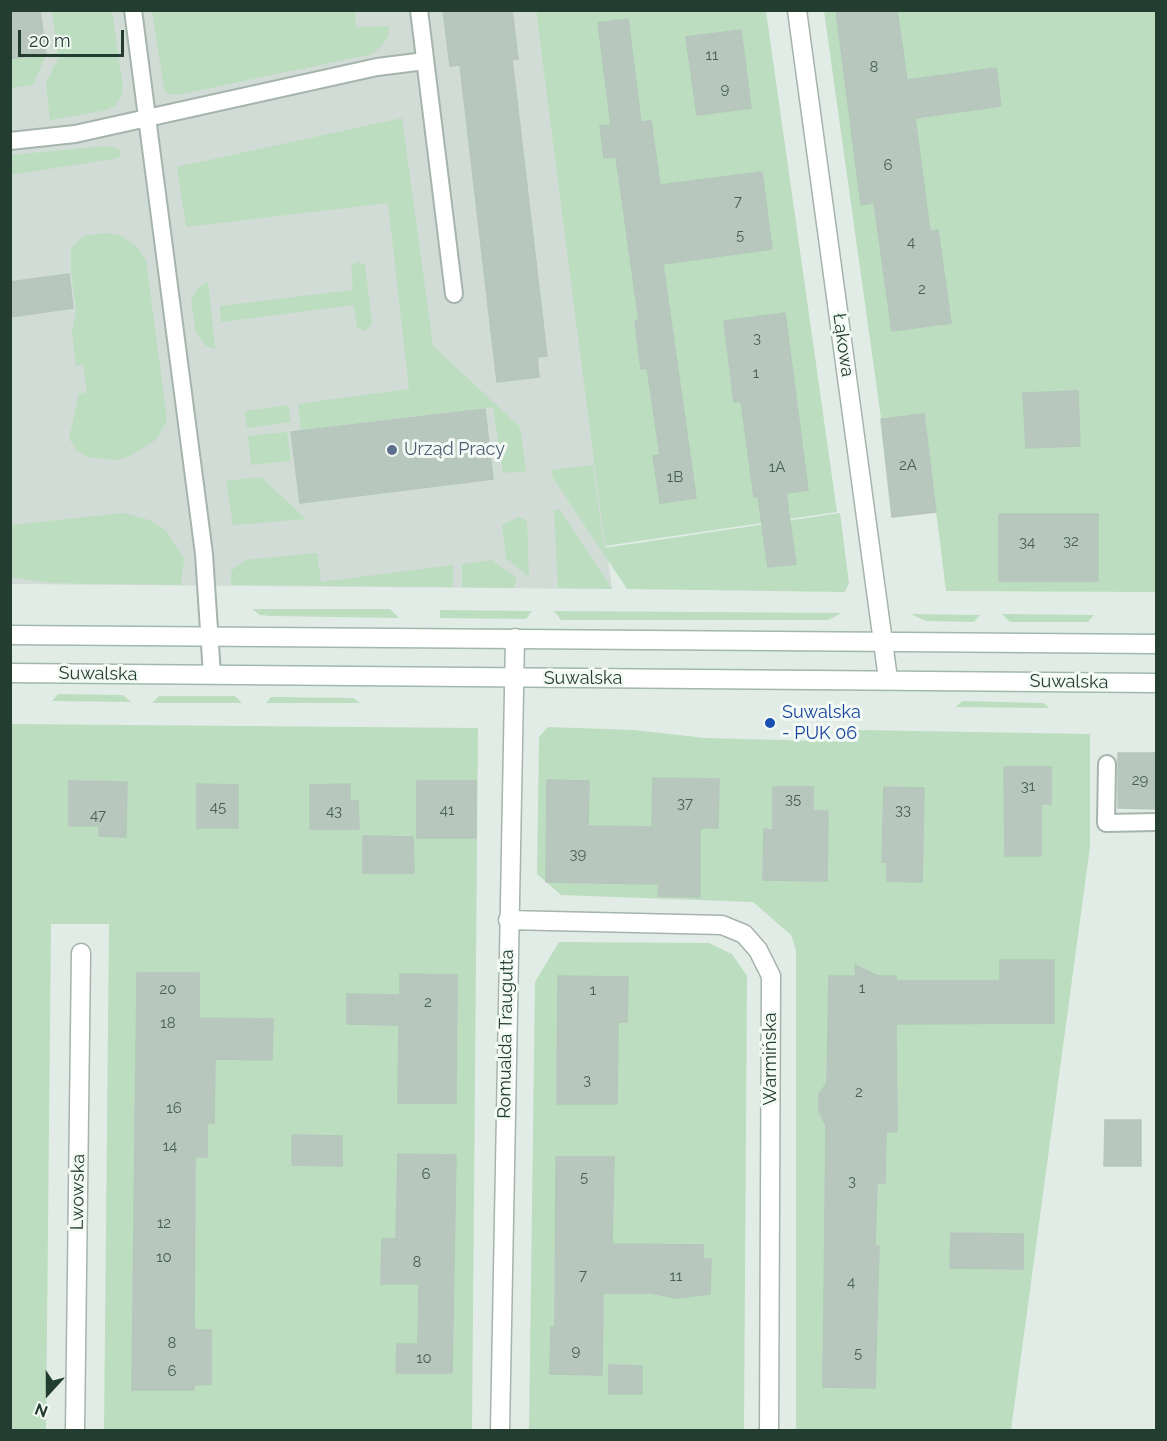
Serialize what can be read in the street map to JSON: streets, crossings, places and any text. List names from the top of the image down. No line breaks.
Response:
{"streets":{"street":["Łąkowa","Suwalska","Romualda Traugutta","Warmińska","Lwowska"]},"crossings":[["Łąkowa","Suwalska"],["Suwalska","Romualda Traugutta"],["Romualda Traugutta","Warmińska"]],"places":["Urząd Pracy","Suwalska - PUK 06"],"house_numbers":["11","8","9","6","7","5","4","2","3","1","2A","1A","1B","32","34","29","31","35","37","45","41","33","43","47","39","1","20","1","2","18","3","2","16","14","6","5","3","12","10","8","7","11","4","8","9","5","10","6"],"scale_bar":"20 m","north":"bottom"}
